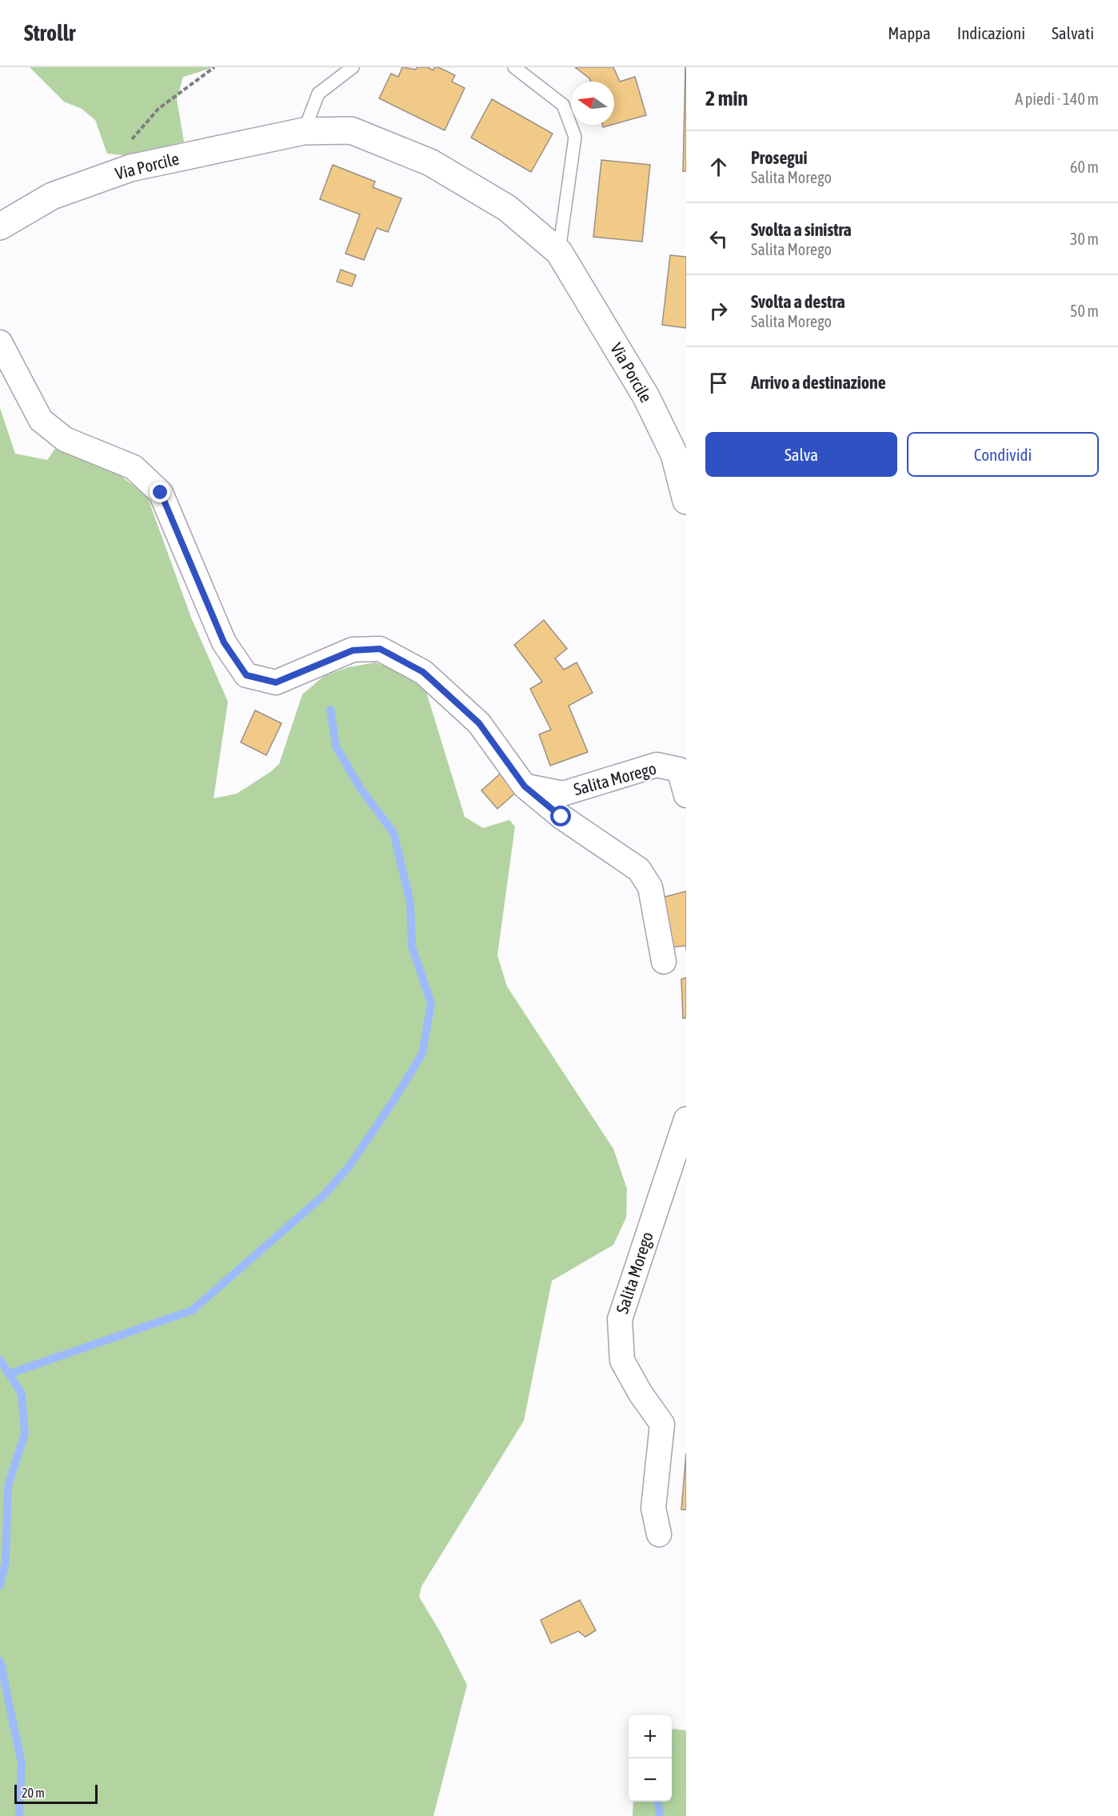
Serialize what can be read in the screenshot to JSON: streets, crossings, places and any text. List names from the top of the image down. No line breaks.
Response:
{"streets":{"street":["Via Porcile","Salita Morego"]},"scale_bar":"20 m","north":"left","page":{"header":"Strollr","nav":["Mappa","Indicazioni","Salvati"],"heading":["2 min","A piedi · 140 m"],"list":[["Prosegui","Salita Morego","60 m"],["Svolta a sinistra","Salita Morego","30 m"],["Svolta a destra","Salita Morego","50 m"],"Arrivo a destinazione"],"buttons":["Salva","Condividi"],"map_buttons":["+","−"],"scale":"20 m"}}
